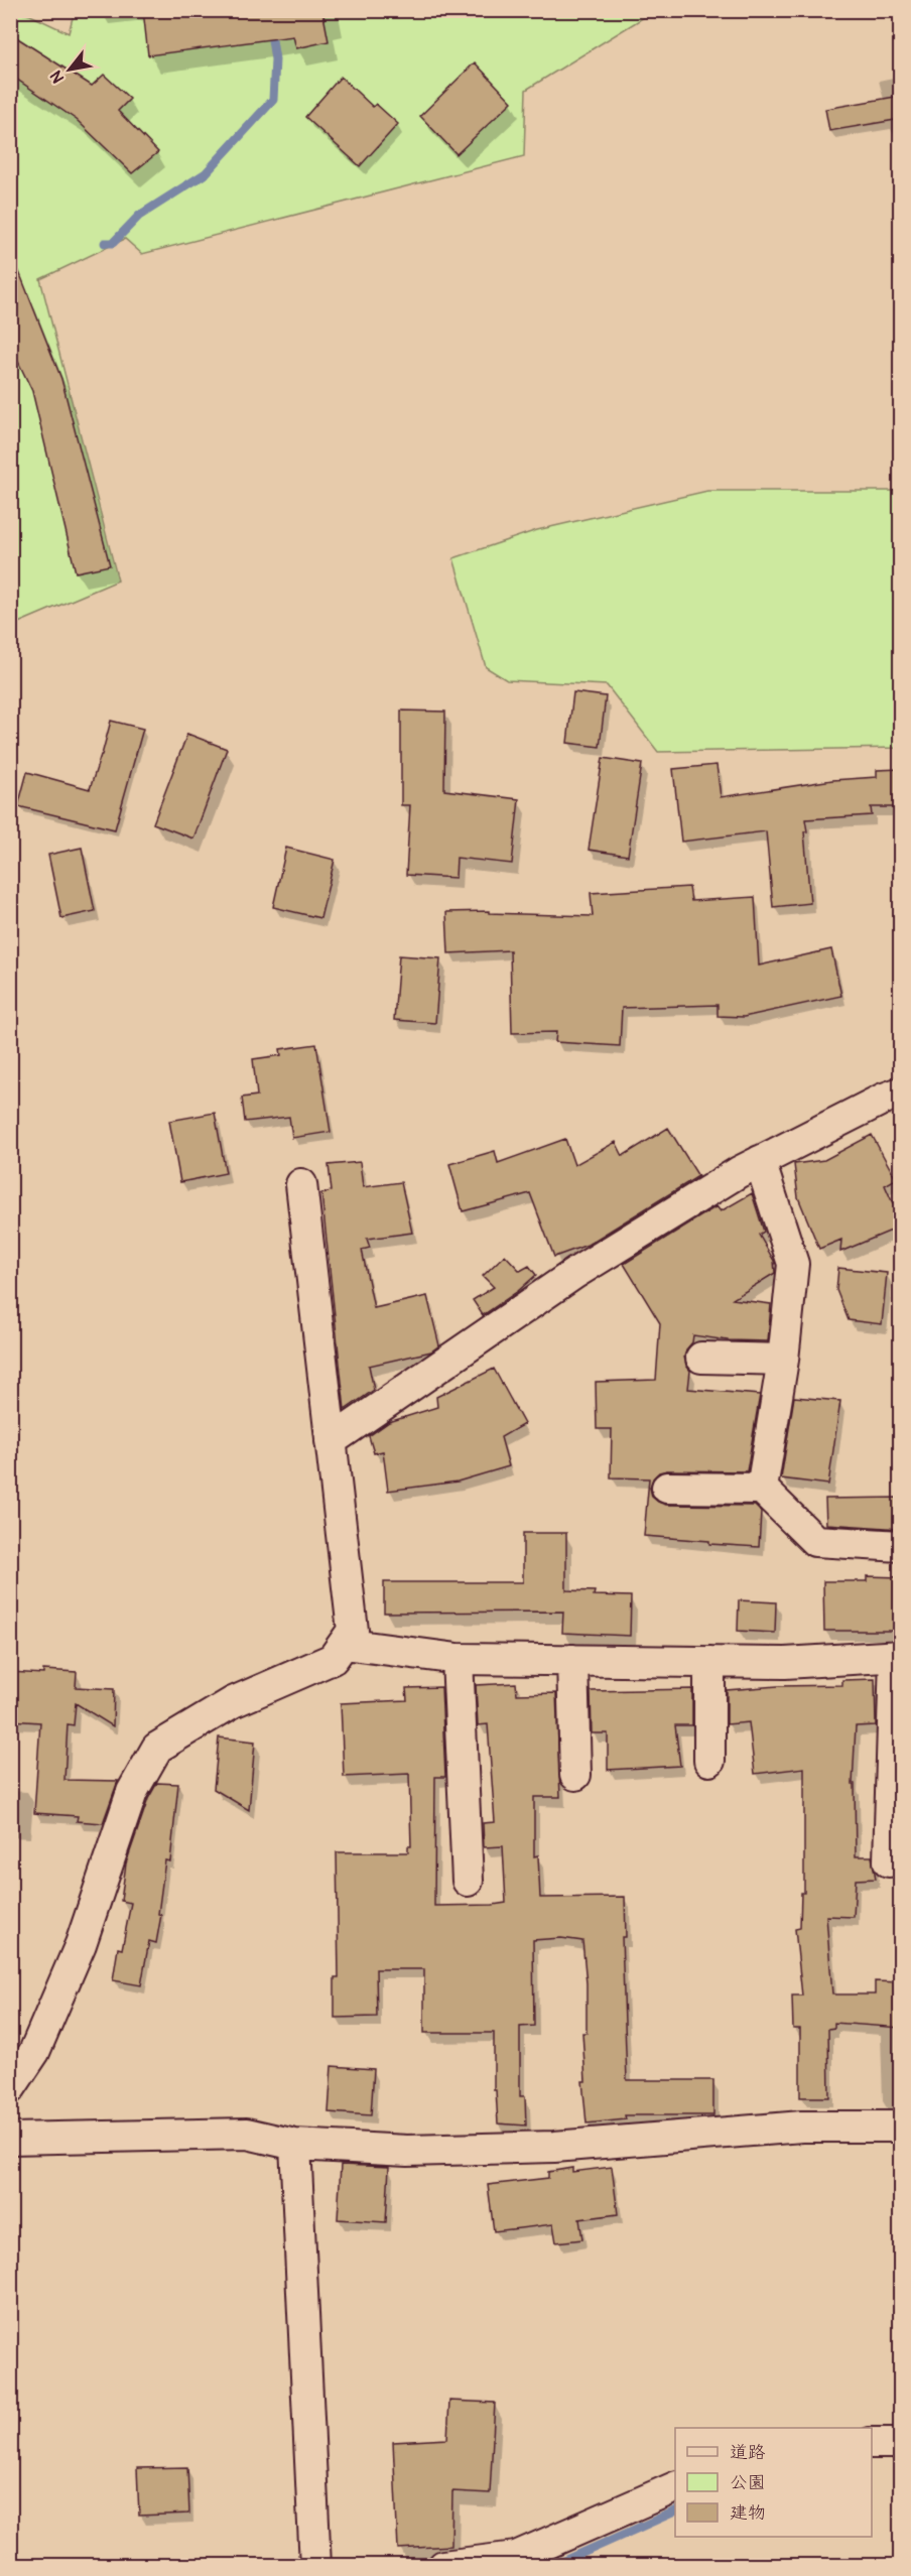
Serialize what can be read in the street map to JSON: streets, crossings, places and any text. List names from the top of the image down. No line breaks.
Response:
{"legend":["道路","公園","建物"],"north":"bottom left"}
